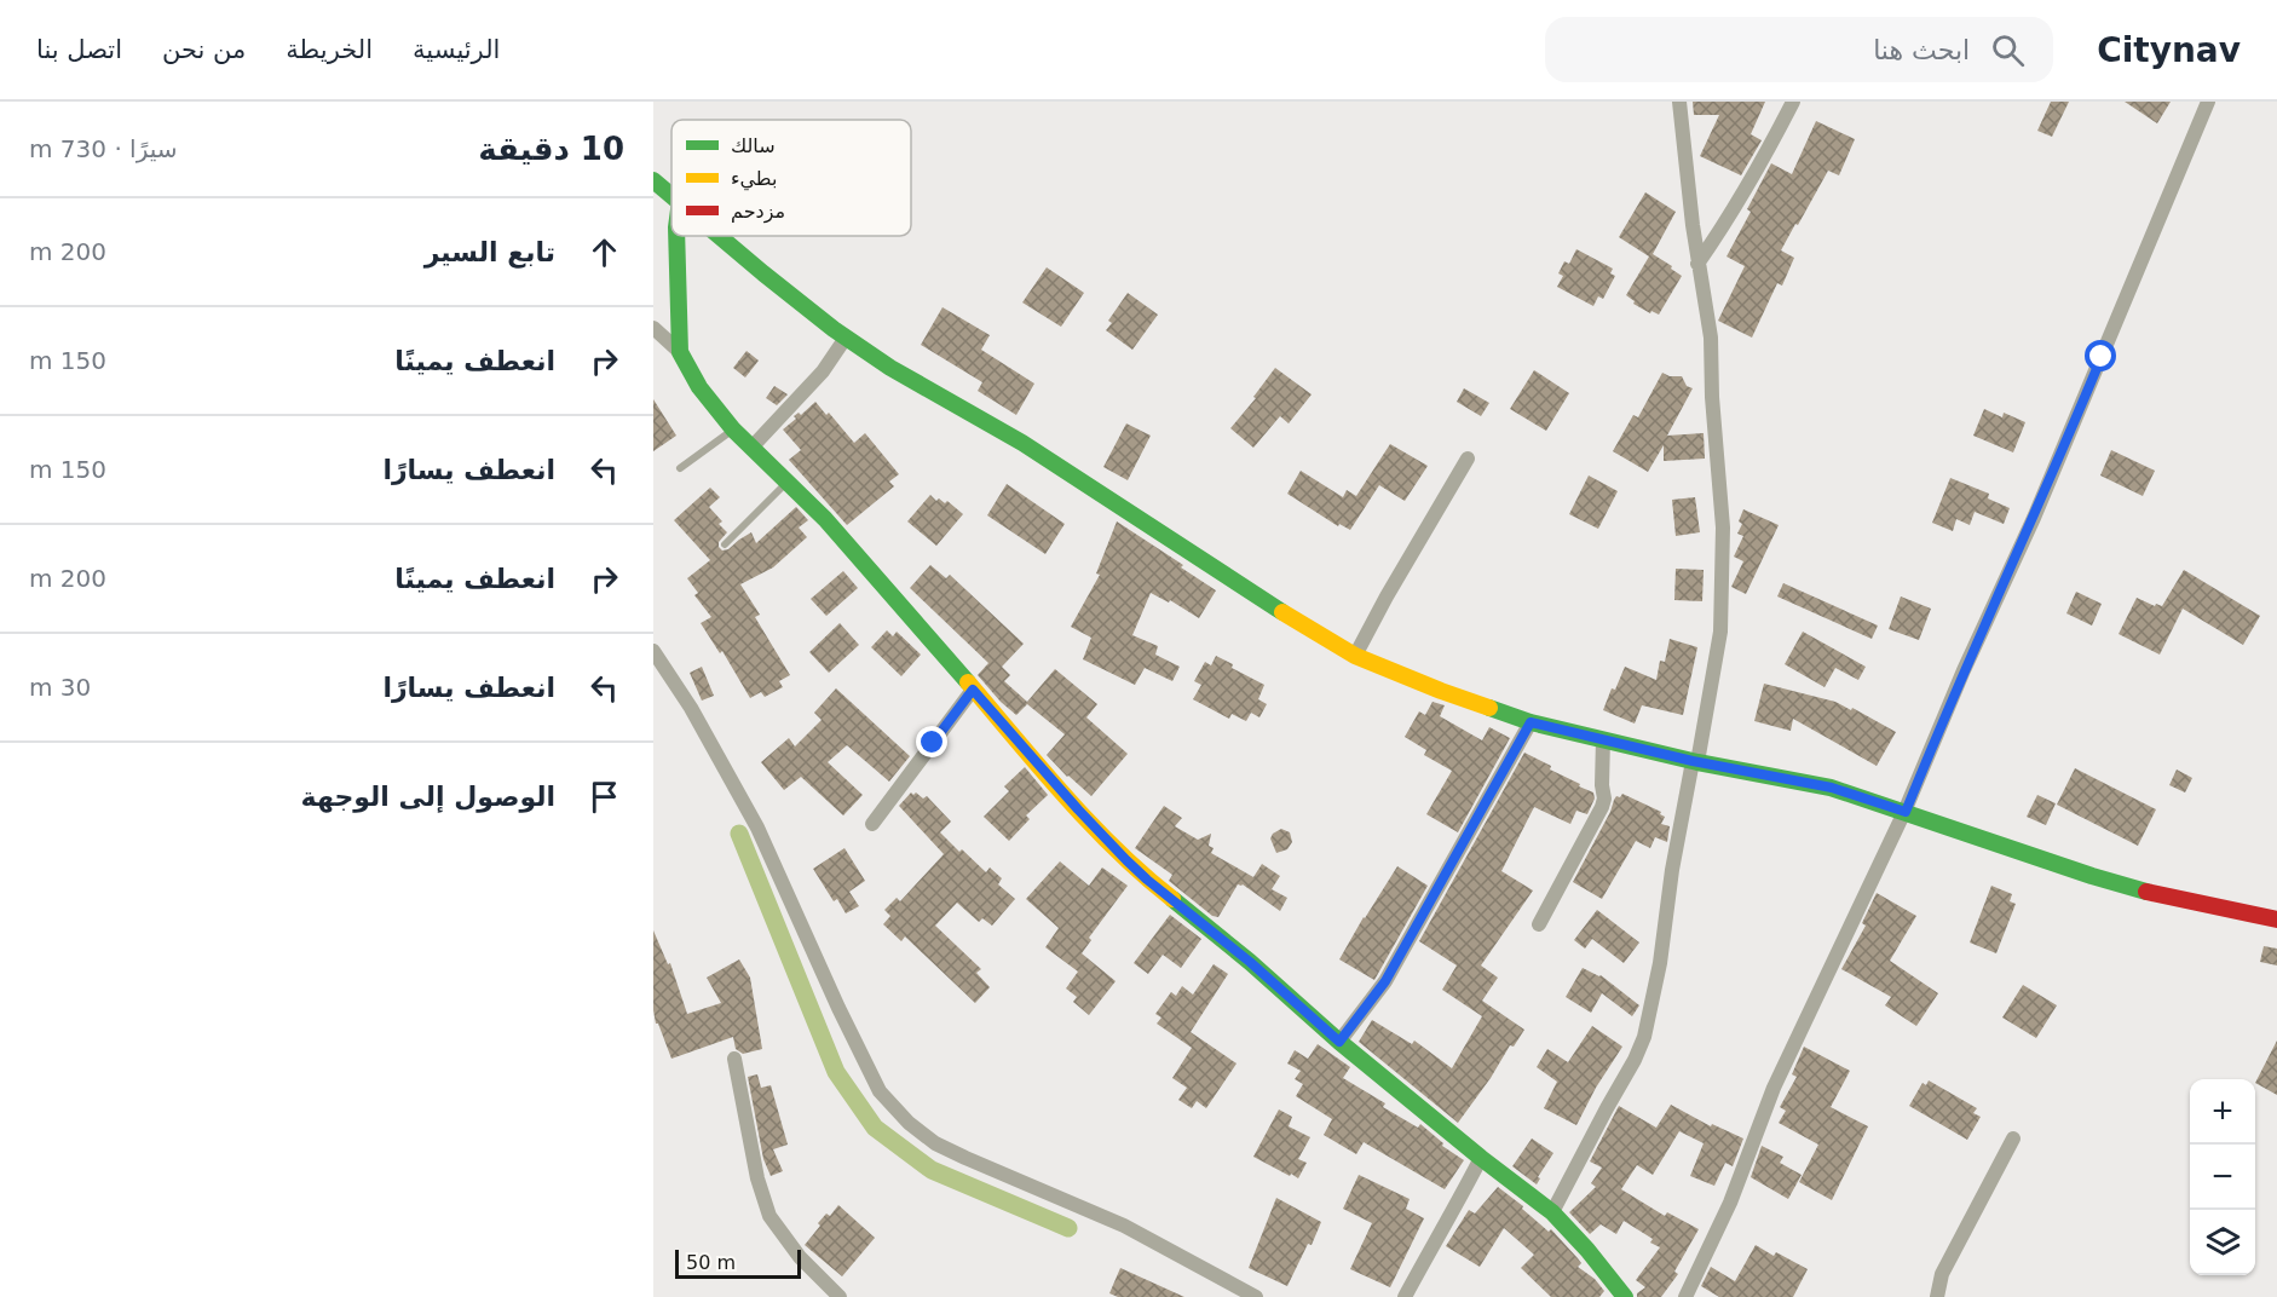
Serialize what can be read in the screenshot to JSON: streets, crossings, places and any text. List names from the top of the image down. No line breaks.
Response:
{"legend":["سالك","بطيء","مزدحم"],"scale_bar":"50 m","page":{"header":"Citynav","search":"ابحث هنا","nav":["الرئيسية","الخريطة","من نحن","اتصل بنا"],"heading":["10 دقيقة","سيرًا · 730 m"],"list":[["تابع السير","200 m"],["انعطف يمينًا","150 m"],["انعطف يسارًا","150 m"],["انعطف يمينًا","200 m"],["انعطف يسارًا","30 m"],"الوصول إلى الوجهة"],"map_buttons":["+","−"],"scale":"50 m"}}
